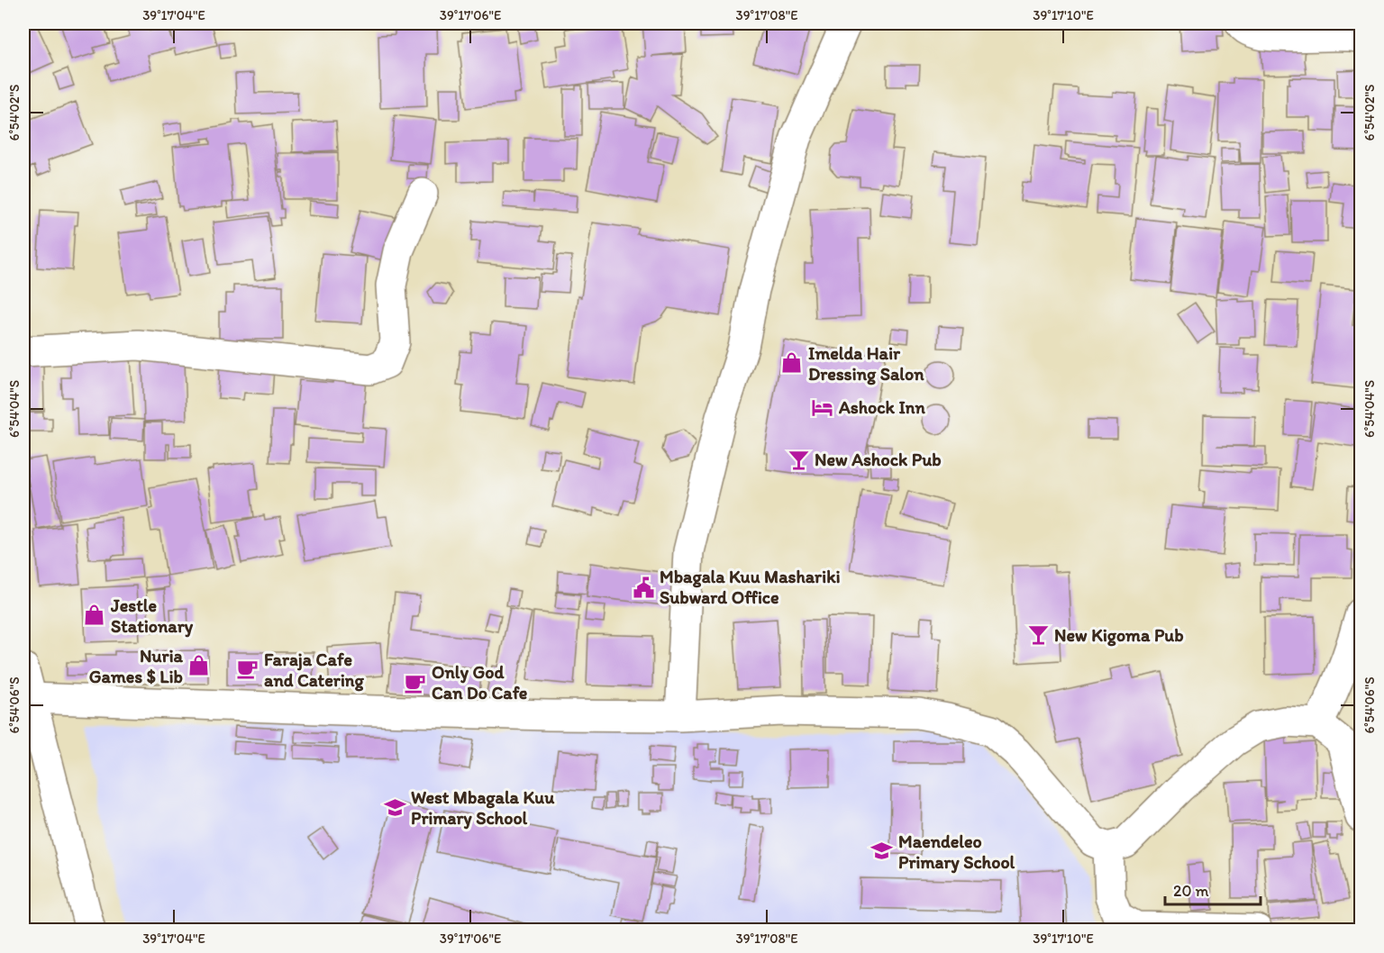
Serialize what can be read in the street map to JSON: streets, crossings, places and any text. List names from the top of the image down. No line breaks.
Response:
{"places":{"shop":["Imelda Hair Dressing Salon","Jestle Stationary","Nuria Games $ Lib"],"hotel":["Ashock Inn"],"bar":["New Ashock Pub","New Kigoma Pub"],"public building":["Mbagala Kuu Mashariki Subward Office"],"cafe":["Faraja Cafe and Catering","Only God Can Do Cafe"],"school or university":["West Mbagala Kuu Primary School","Maendeleo Primary School"]},"scale_bar":"20 m","coordinates":["39°17'04\"E","39°17'06\"E","39°17'08\"E","39°17'10\"E","6°54'02\"S","6°54'04\"S","6°54'06\"S"]}
